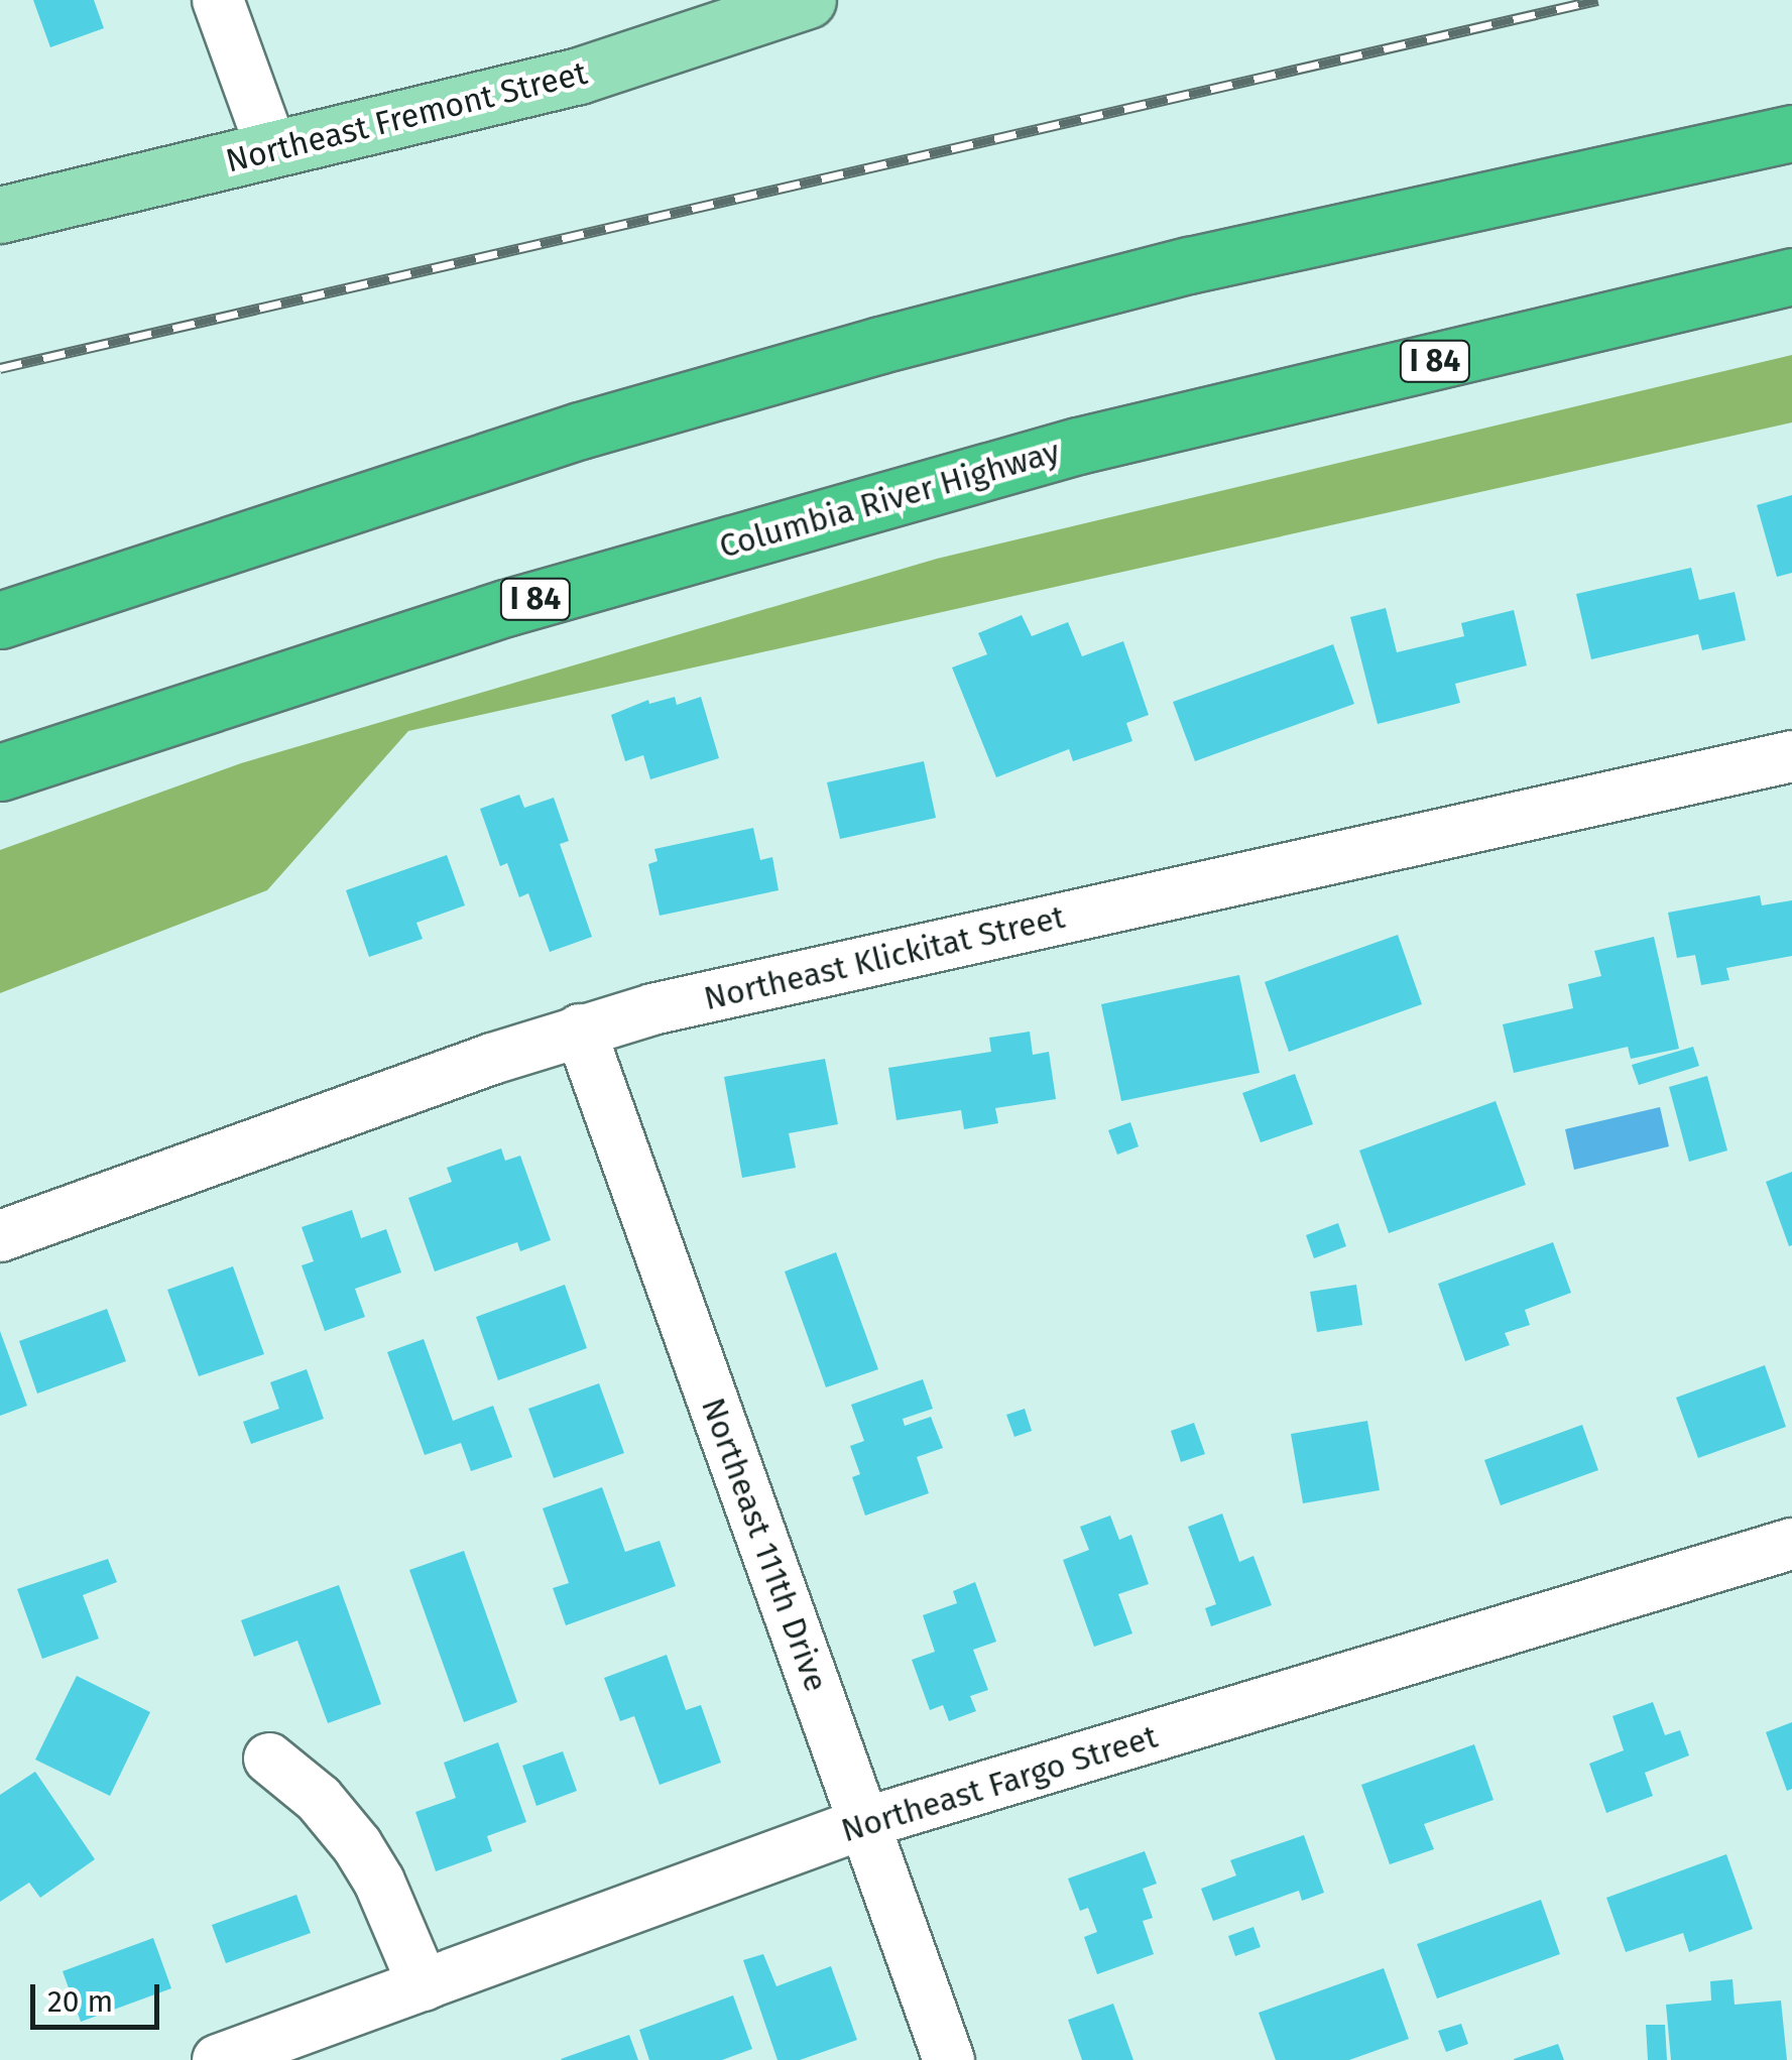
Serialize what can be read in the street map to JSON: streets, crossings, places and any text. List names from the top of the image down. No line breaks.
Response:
{"streets":{"highway":["I 84","Columbia River Highway"],"main road":["Northeast Fremont Street"],"street":["Northeast Klickitat Street","Northeast 111th Drive","Northeast Fargo Street"]},"crossings":[["Northeast Klickitat Street","Northeast 111th Drive"],["Northeast 111th Drive","Northeast Fargo Street"]],"scale_bar":"20 m"}
